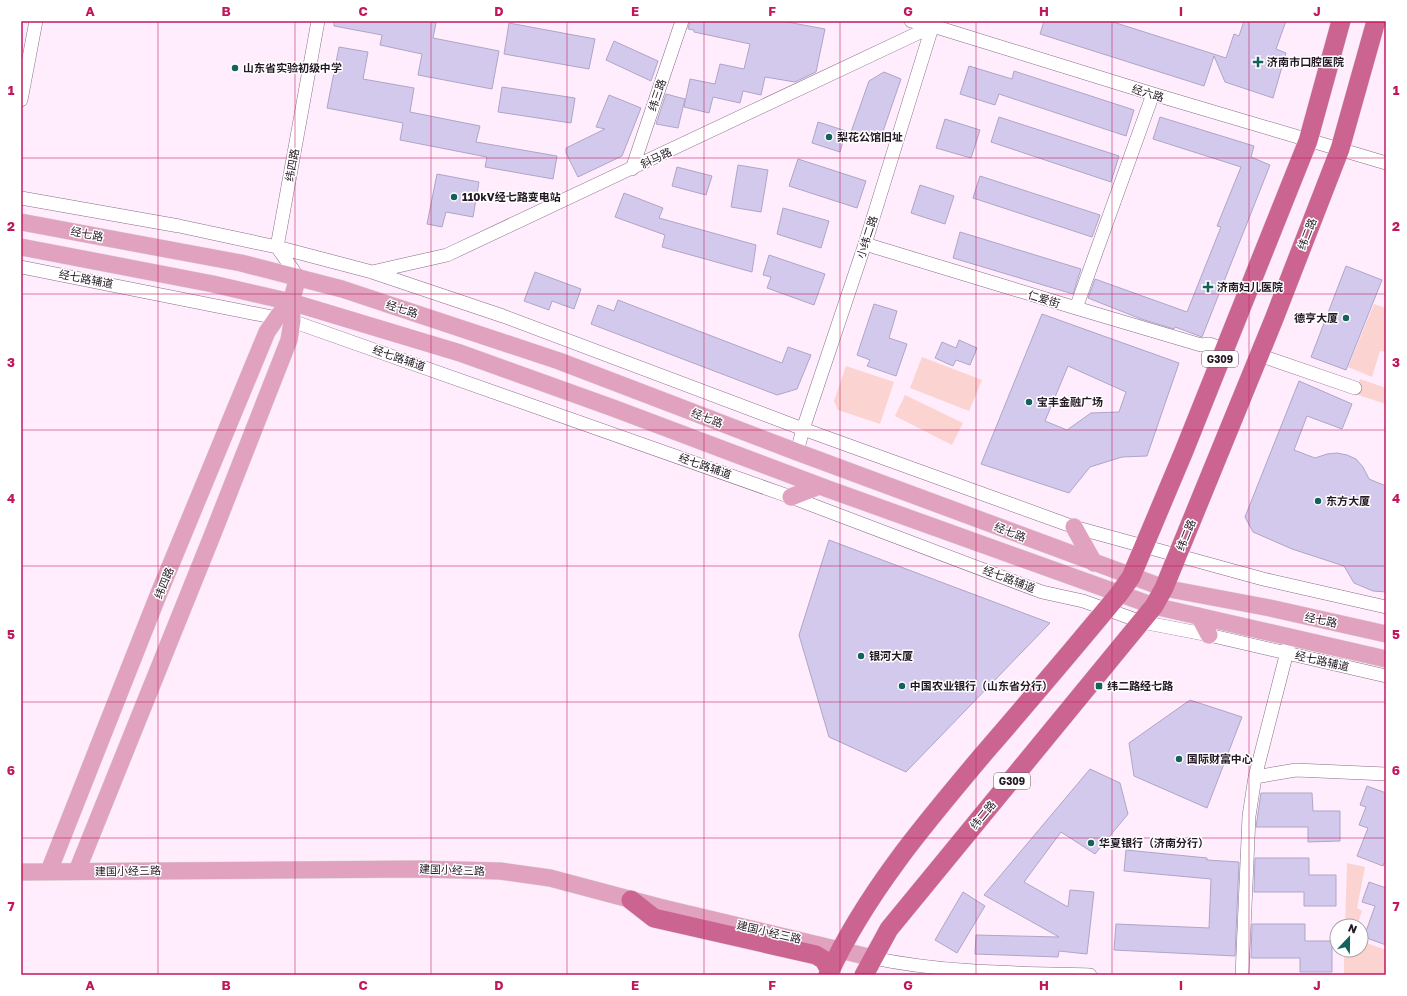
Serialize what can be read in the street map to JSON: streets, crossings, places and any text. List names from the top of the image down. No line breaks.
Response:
{"streets":{"highway":["纬二路","G309"],"main road":["纬四路","经七路","建国小经三路"],"street":["经六路","纬三路","斜马路","小纬二路","经七路辅道","仁爱街"]},"crossings":[["经六路","斜马路"],["经六路","纬二路"],["经六路","小纬二路"],["经六路","G309"],["纬三路","斜马路"],["斜马路","小纬二路"],["纬四路","经七路辅道"],["纬四路","建国小经三路"],["经七路","纬二路"],["经七路","小纬二路"],["经七路","经七路辅道"],["经七路","G309"],["纬二路","经七路辅道"],["纬二路","建国小经三路"],["小纬二路","仁爱街"],["经七路辅道","G309"],["仁爱街","G309"],["G309","建国小经三路"]],"places":{"health":["济南市口腔医院","济南妇儿医院"],"other":["山东省实验初级中学","梨花公馆旧址","110kV经七路变电站","德亨大厦","宝丰金融广场","东方大厦","银河大厦","中国农业银行（山东省分行）","国际财富中心","华夏银行（济南分行）"],"transit":["纬二路经七路"]},"north":"top","grid":{"columns":["A","B","C","D","E","F","G","H","I","J"],"rows":["1","2","3","4","5","6","7"]}}
